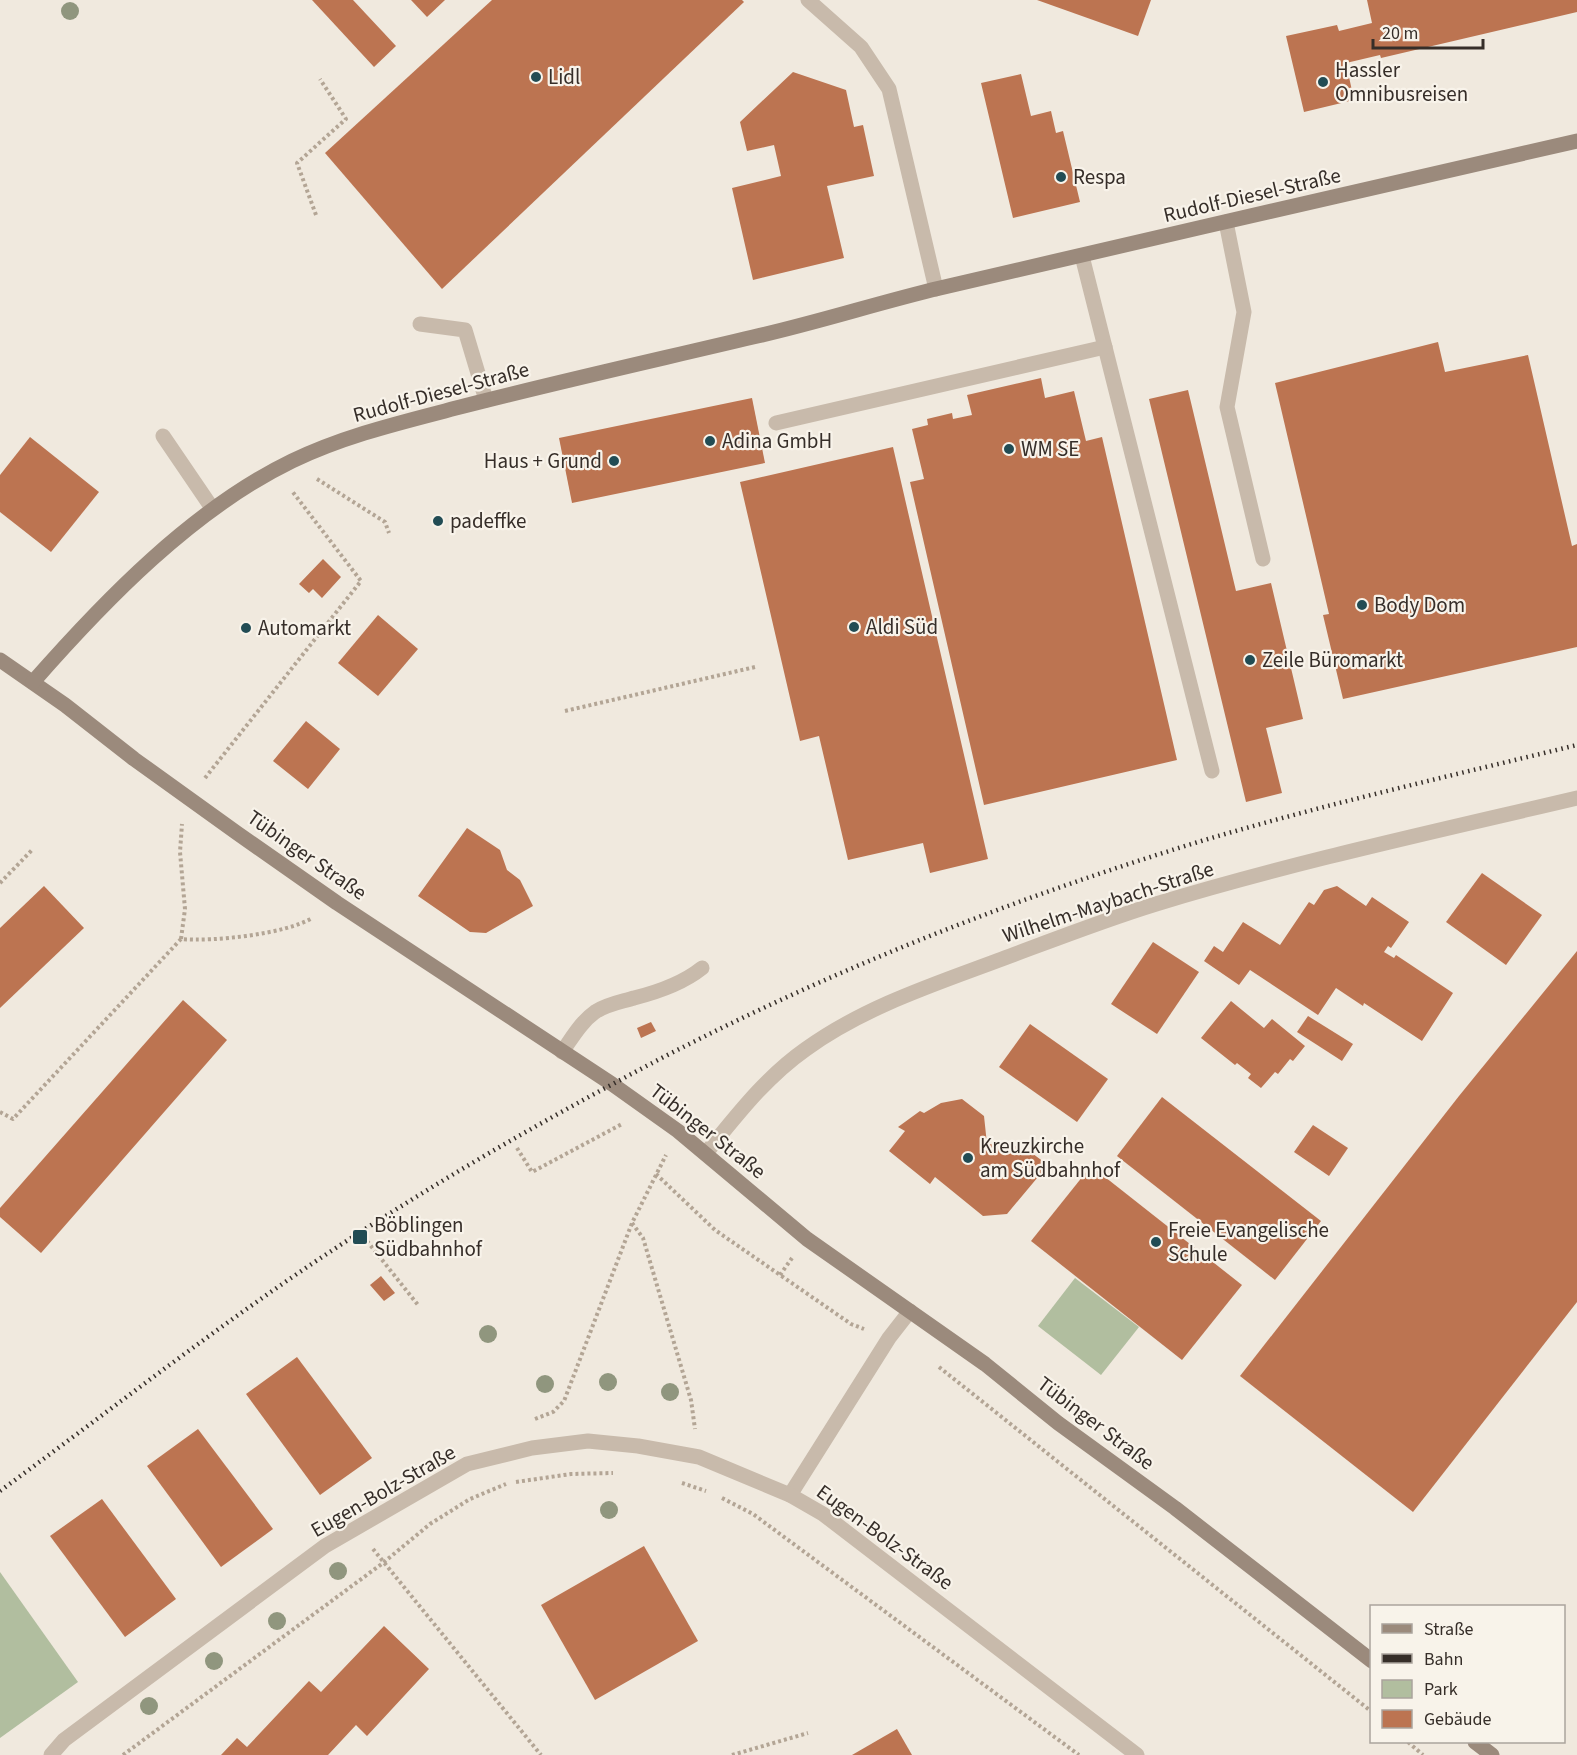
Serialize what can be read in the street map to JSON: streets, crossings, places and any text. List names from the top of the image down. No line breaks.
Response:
{"streets":{"main road":["Rudolf-Diesel-Straße","Tübinger Straße"],"street":["Wilhelm-Maybach-Straße","Eugen-Bolz-Straße"]},"crossings":[["Rudolf-Diesel-Straße","Tübinger Straße"],["Tübinger Straße","Wilhelm-Maybach-Straße"]],"places":{"other":["Lidl","Hassler Omnibusreisen","Respa","Adina GmbH","WM SE","Haus + Grund","padeffke","Body Dom","Aldi Süd","Automarkt","Zeile Büromarkt","Kreuzkirche am Südbahnhof","Freie Evangelische Schule"],"transit":["Böblingen Südbahnhof"]},"legend":["Straße","Bahn","Park","Gebäude"],"scale_bar":"20 m"}
